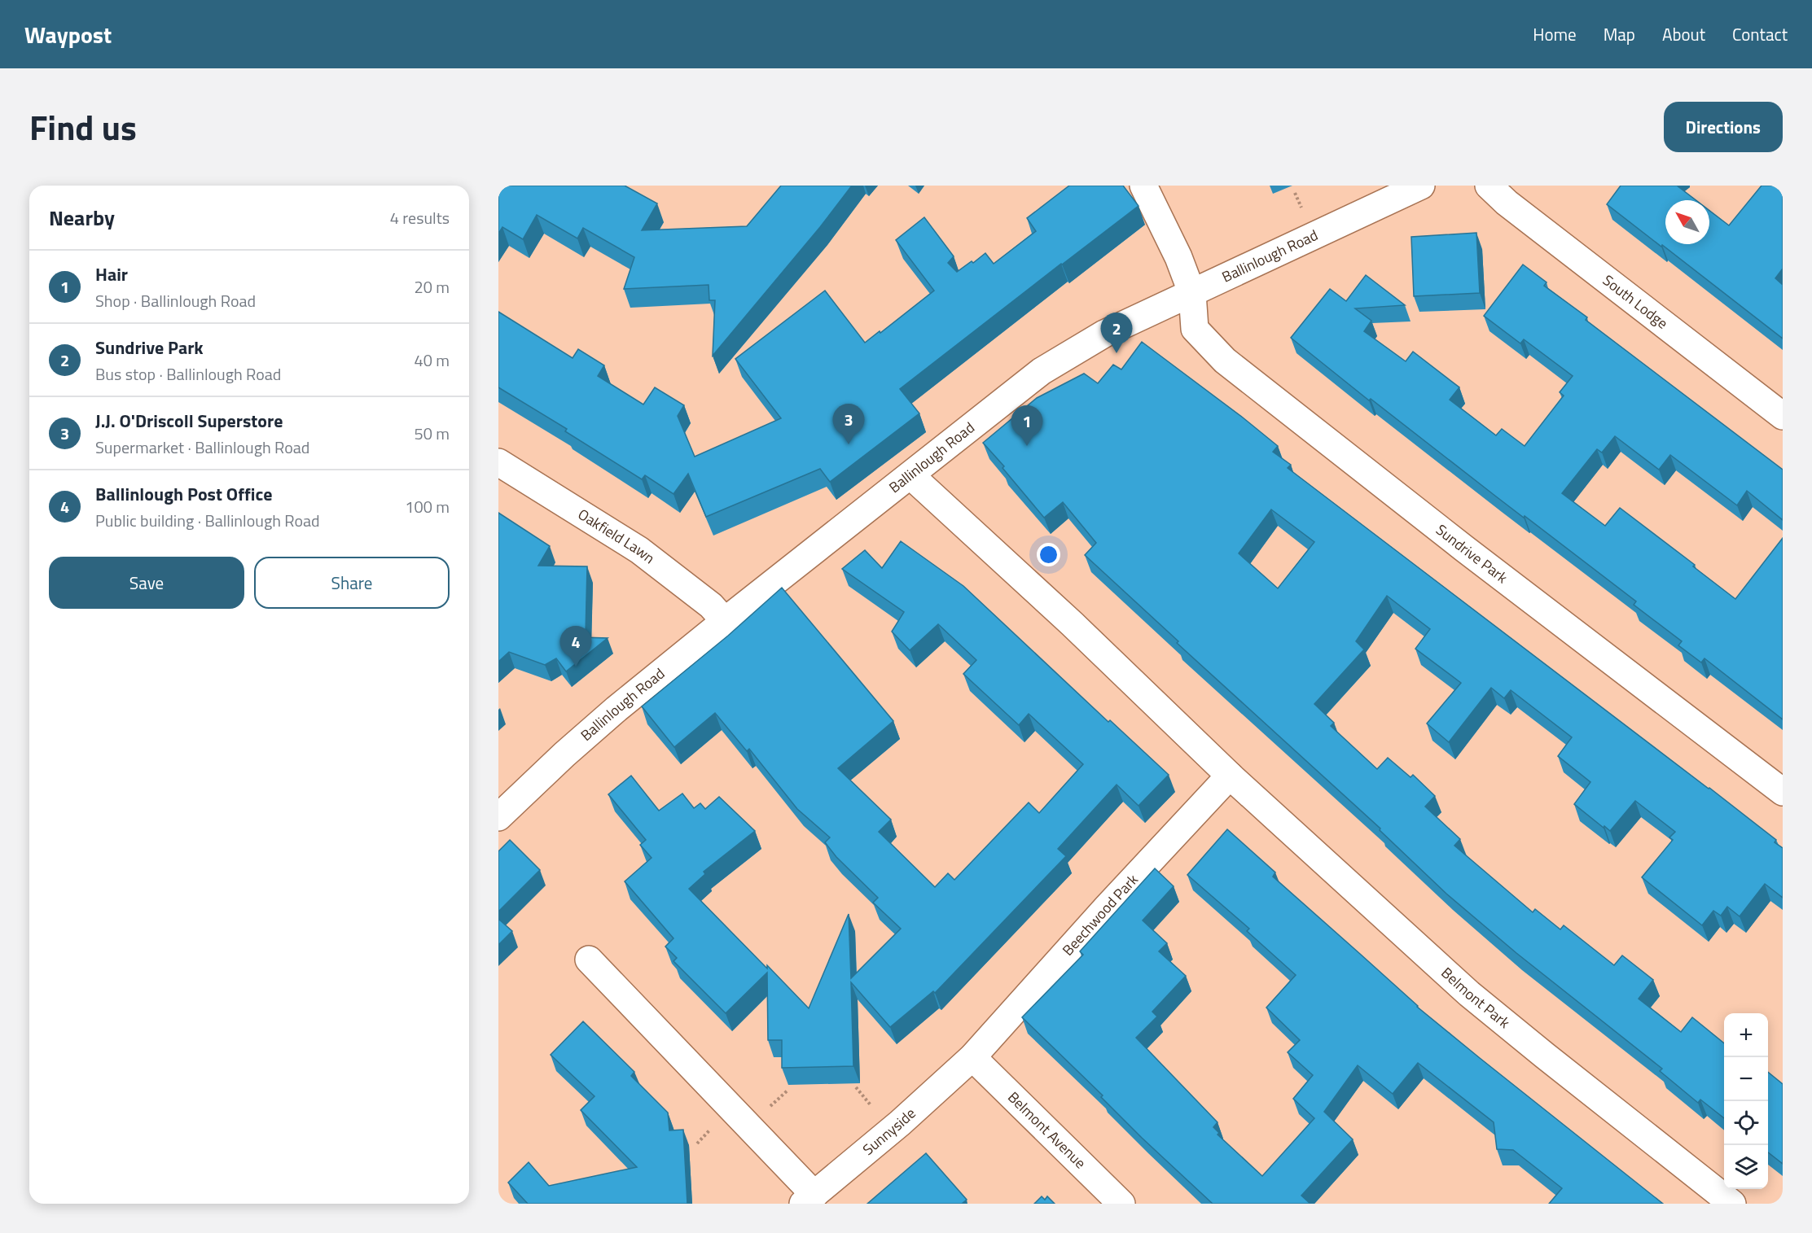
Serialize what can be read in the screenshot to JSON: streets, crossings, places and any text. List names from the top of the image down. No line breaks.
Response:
{"streets":{"street":["Ballinlough Road","South Lodge","Oakfield Lawn","Sundrive Park","Beechwood Park","Belmont Park","Belmont Avenue","Sunnyside"]},"crossings":[["Ballinlough Road","Oakfield Lawn"],["Ballinlough Road","Sundrive Park"],["Ballinlough Road","Belmont Park"],["Beechwood Park","Belmont Park"],["Beechwood Park","Belmont Avenue"],["Beechwood Park","Sunnyside"],["Belmont Avenue","Sunnyside"]],"north":"top left","page":{"header":"Waypost","nav":["Home","Map","About","Contact"],"title":"Find us","buttons":["Directions",["Save","Share"]],"heading":["Nearby","4 results"],"list":[{"mark":"1","name":"Hair","note":"Shop · Ballinlough Road","value":"20 m"},{"mark":"2","name":"Sundrive Park","note":"Bus stop · Ballinlough Road","value":"40 m"},{"mark":"3","name":"J.J. O'Driscoll Superstore","note":"Supermarket · Ballinlough Road","value":"50 m"},{"mark":"4","name":"Ballinlough Post Office","note":"Public building · Ballinlough Road","value":"100 m"}],"pins":["2","3","1","4"],"map_buttons":["+","−"]}}
